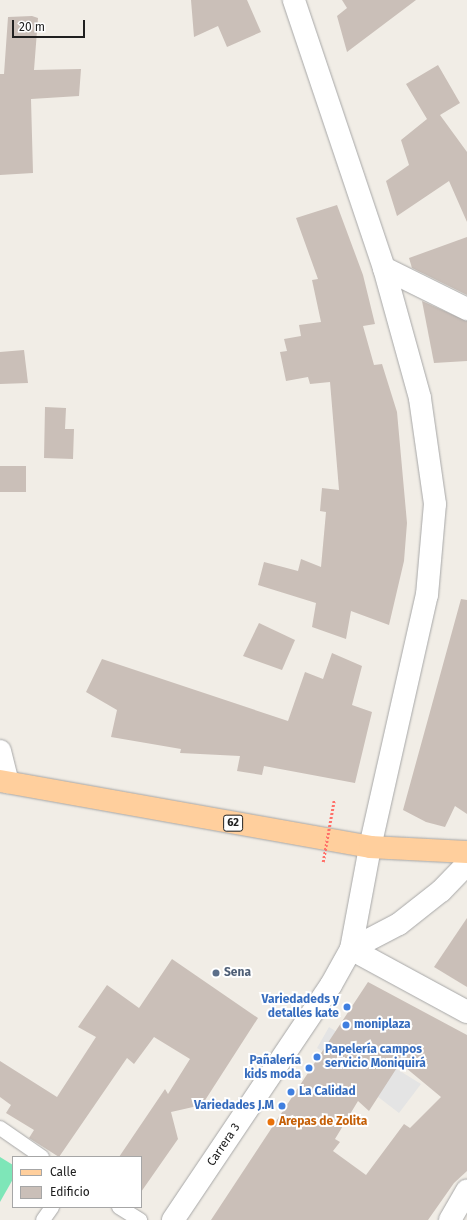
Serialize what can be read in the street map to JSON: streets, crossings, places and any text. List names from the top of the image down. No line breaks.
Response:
{"streets":{"main road":["62"],"street":["Carrera 3"]},"places":["Sena","Variedadeds y detalles kate","moniplaza","Papelería campos servicio Moniquirá","Pañalería kids moda","La Calidad","Variedades J.M","Arepas de Zolita"],"legend":["Calle","Edificio"],"scale_bar":"20 m"}
